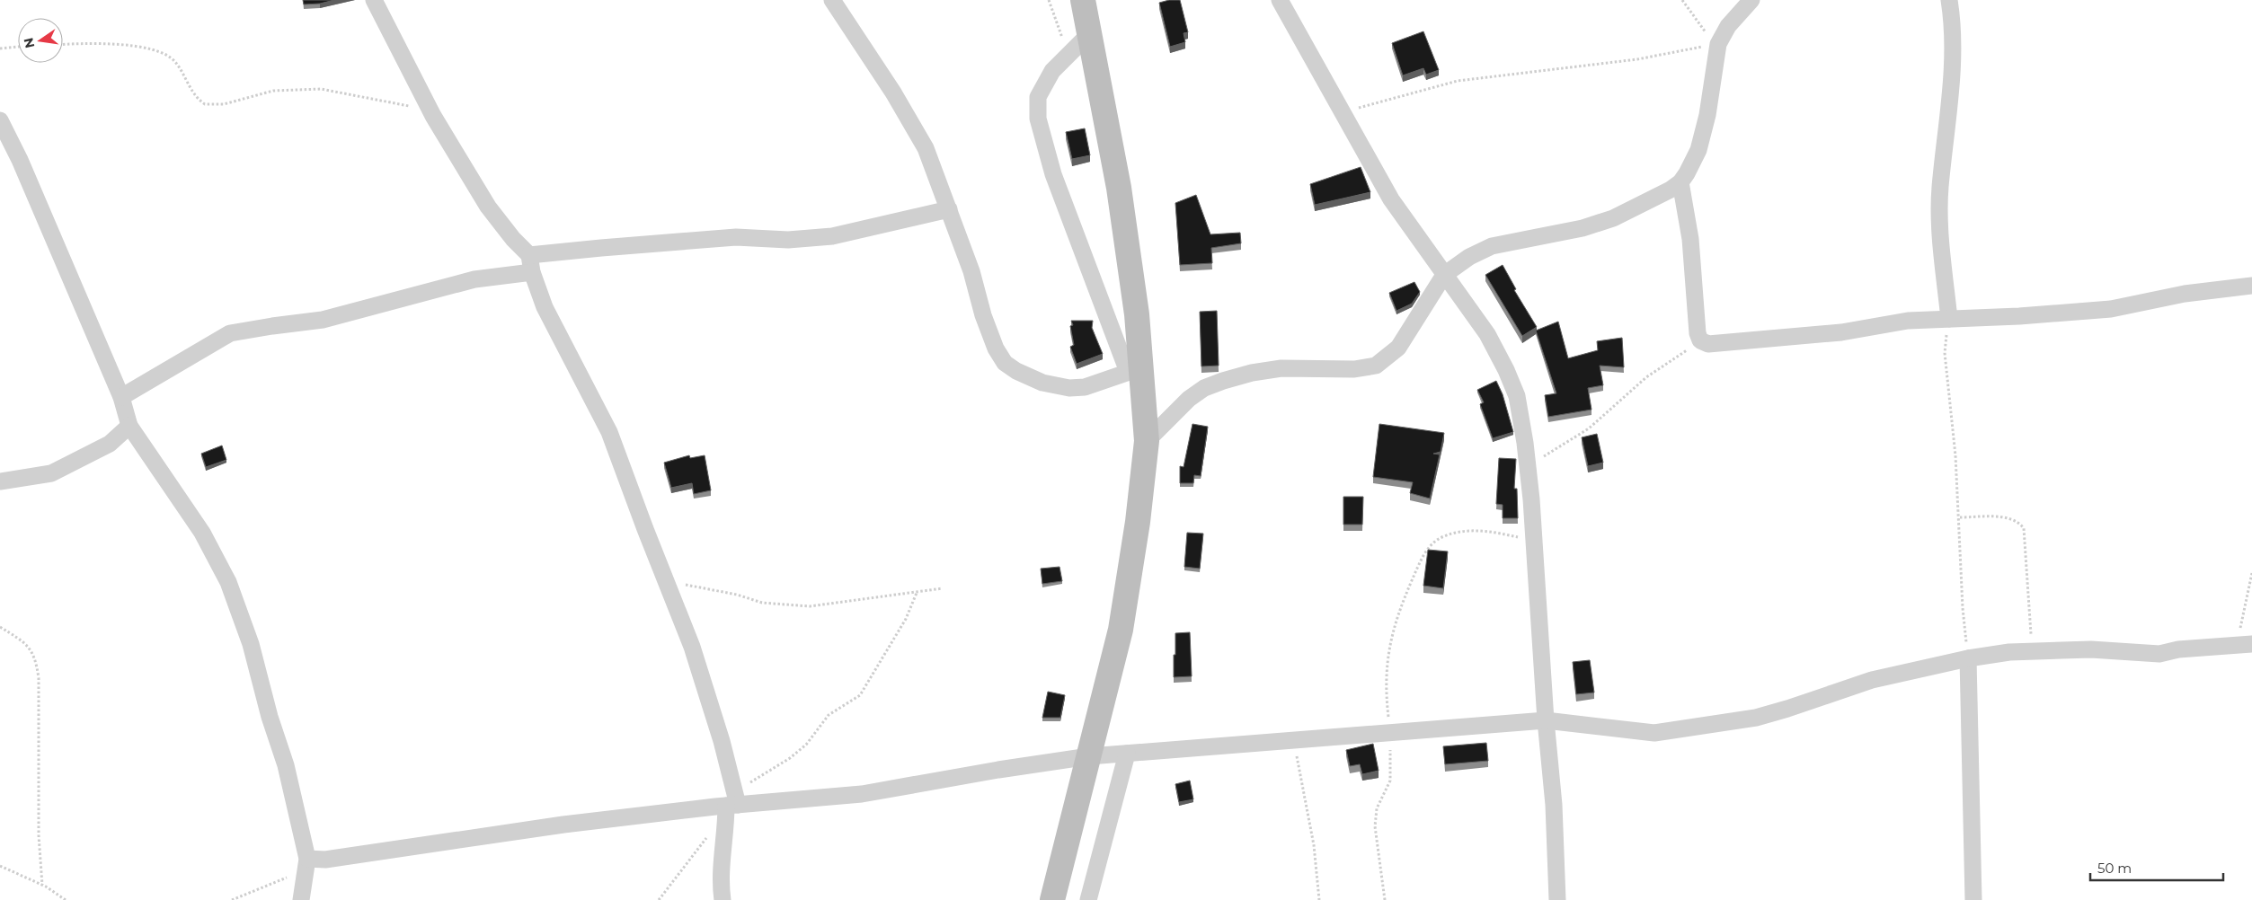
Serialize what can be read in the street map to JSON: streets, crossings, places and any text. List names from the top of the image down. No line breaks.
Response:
{"scale_bar":"50 m","north":"left"}
